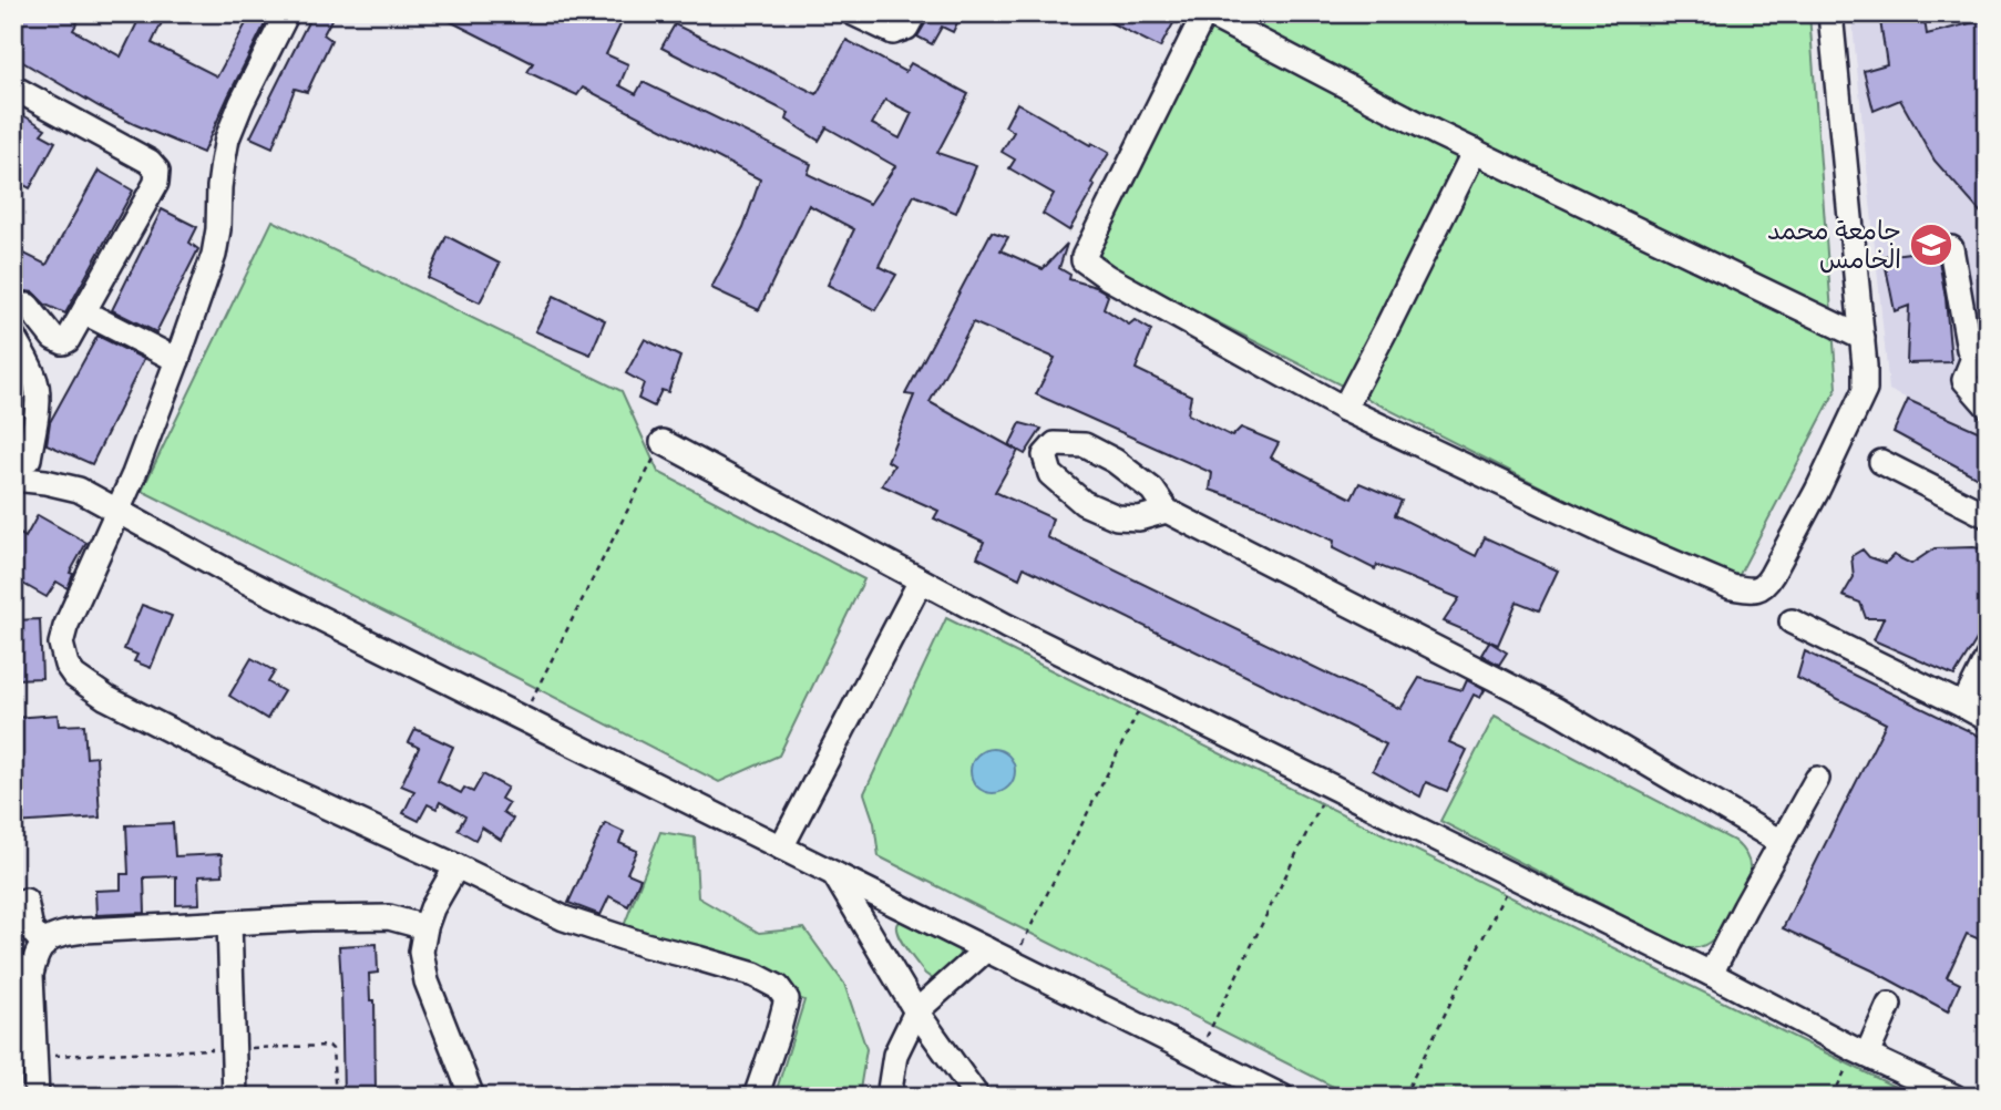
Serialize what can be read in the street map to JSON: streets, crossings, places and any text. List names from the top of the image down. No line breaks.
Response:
{"places":{"school or university":["جامعة محمد الخامس"]}}
